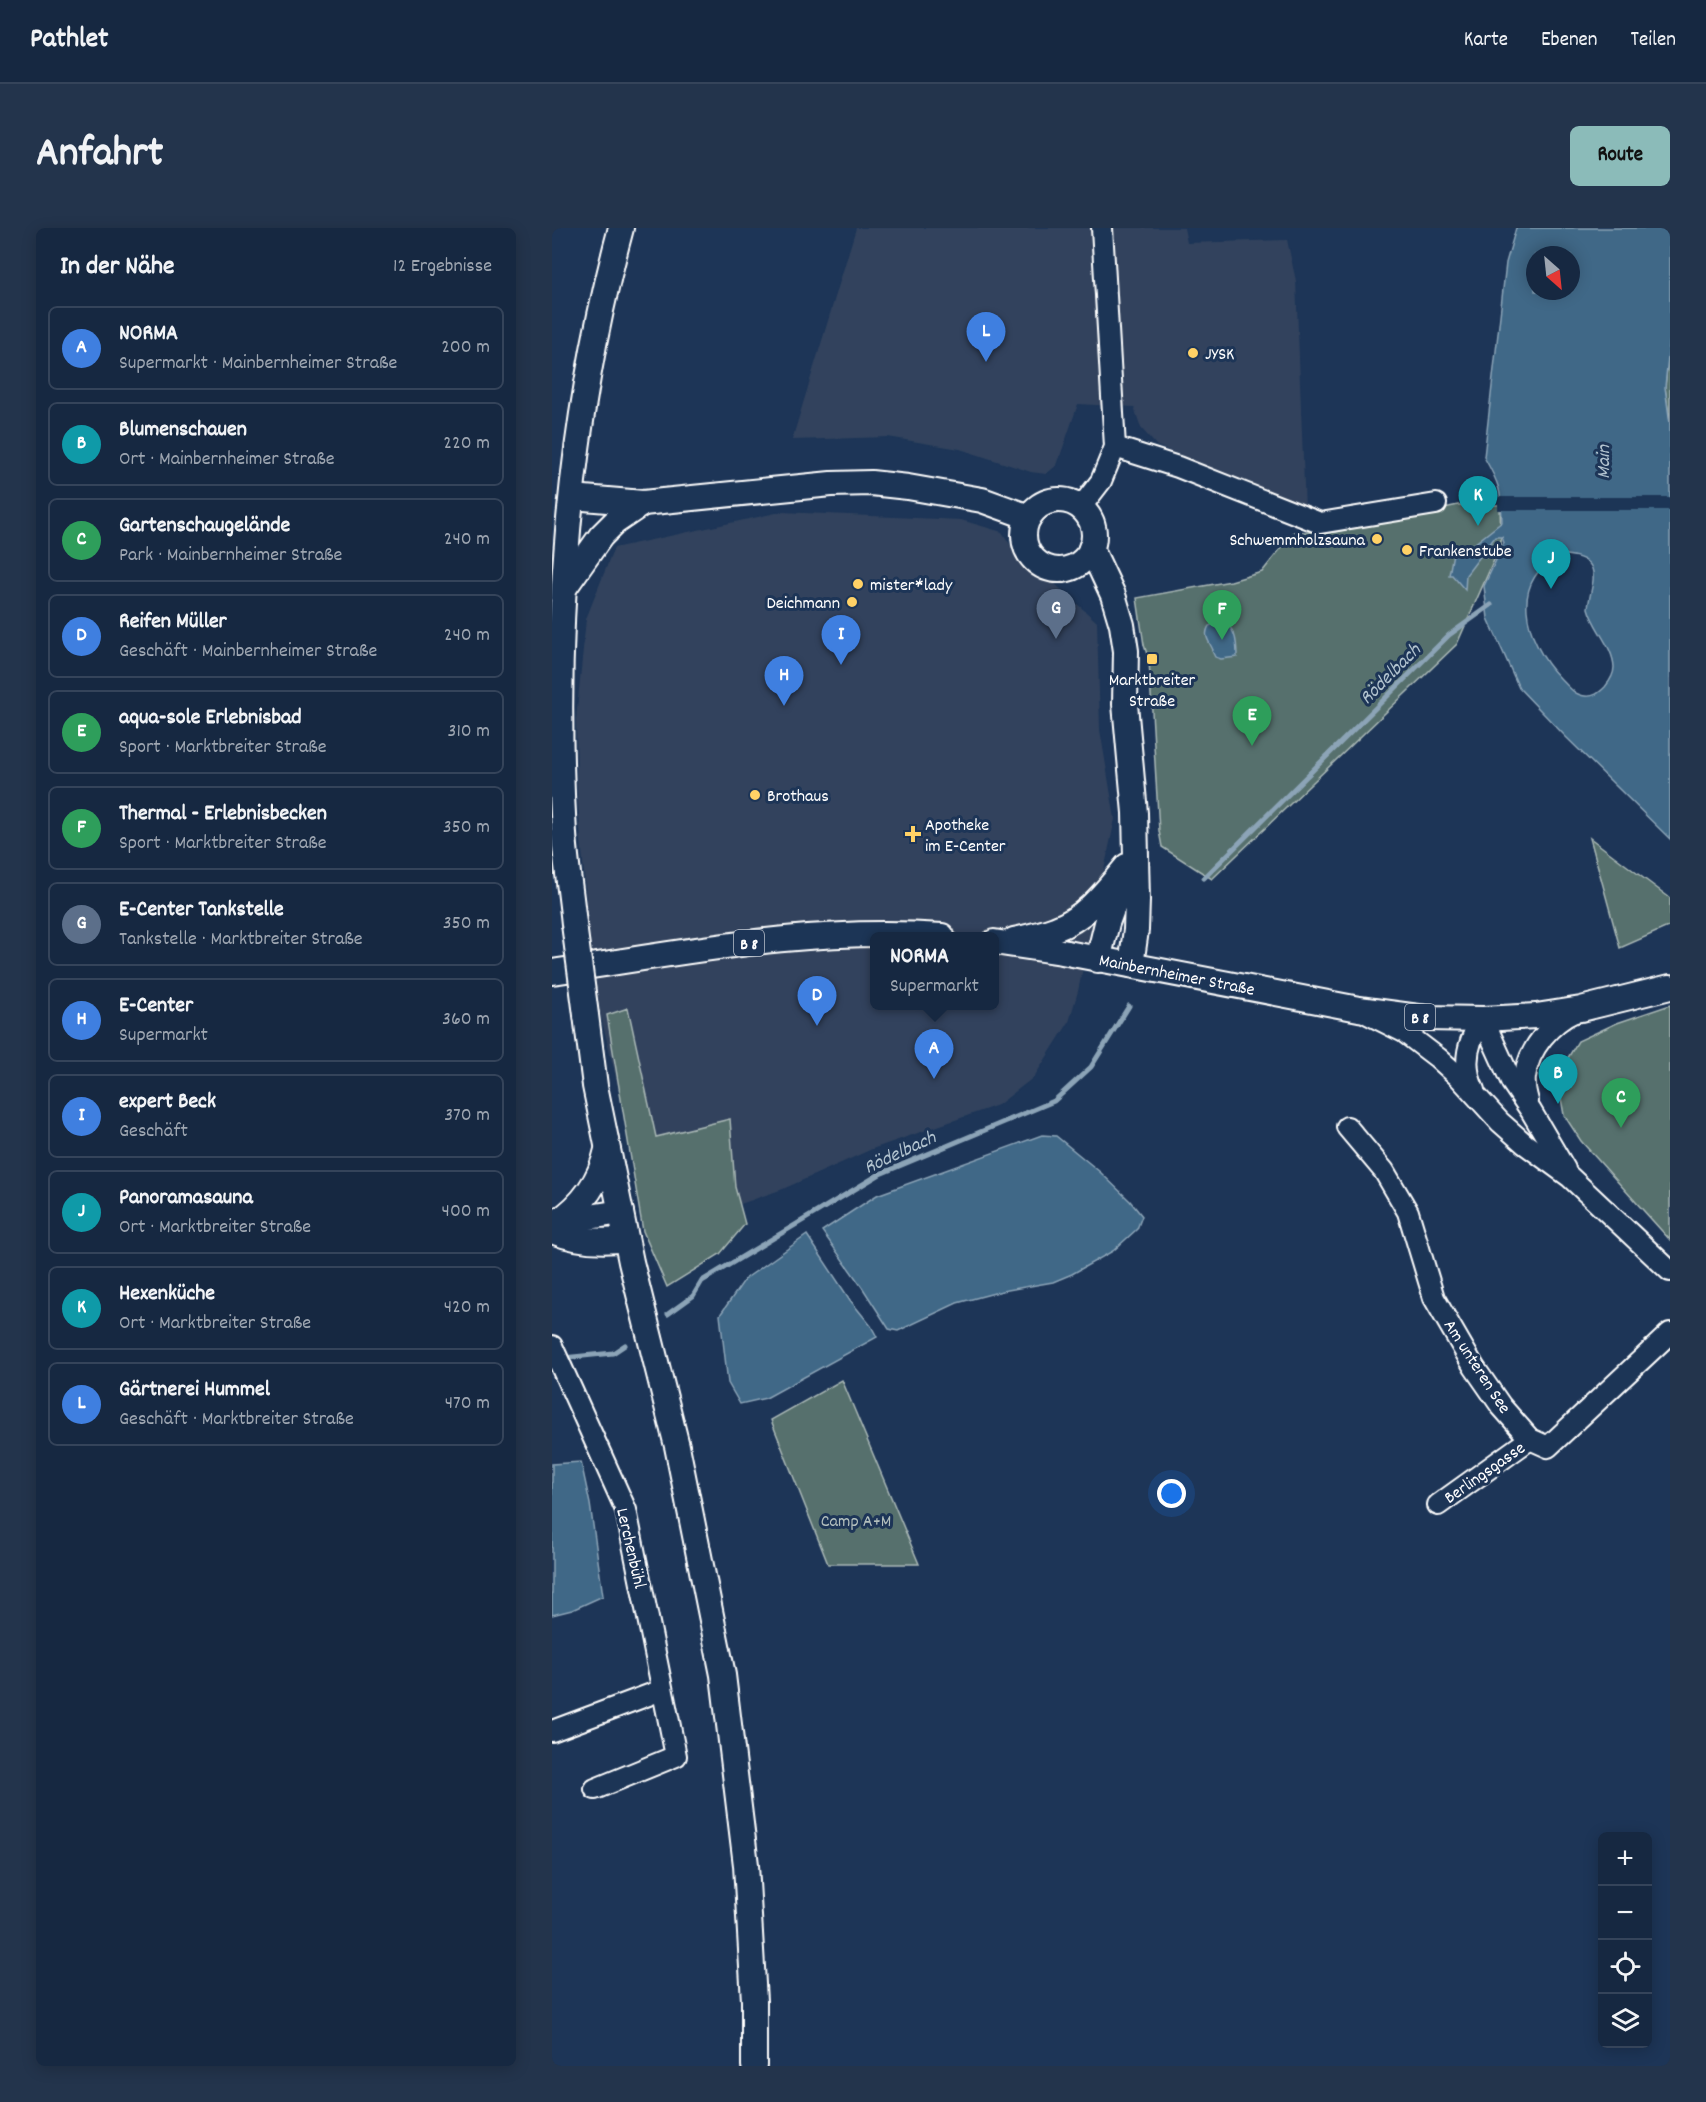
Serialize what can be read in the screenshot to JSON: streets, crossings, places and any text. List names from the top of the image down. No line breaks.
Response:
{"streets":{"main road":["B 8","Mainbernheimer Straße"],"street":["Am unteren See","Berlingsgasse","Lerchenbühl"]},"crossings":[["Am unteren See","Berlingsgasse"]],"water":["Main","Rödelbach"],"parks":["Camp A+M"],"places":{"other":["JYSK","Schwemmholzsauna","Frankenstube","mister*lady","Deichmann","Brothaus"],"transit":["Marktbreiter Straße"],"health":["Apotheke im E-Center"]},"north":"bottom right","page":{"header":"Pathlet","nav":["Karte","Ebenen","Teilen"],"title":"Anfahrt","buttons":"Route","heading":["In der Nähe","12 Ergebnisse"],"list":[{"mark":"A","name":"NORMA","note":"Supermarkt · Mainbernheimer Straße","value":"200 m"},{"mark":"B","name":"Blumenschauen","note":"Ort · Mainbernheimer Straße","value":"220 m"},{"mark":"C","name":"Gartenschaugelände","note":"Park · Mainbernheimer Straße","value":"240 m"},{"mark":"D","name":"Reifen Müller","note":"Geschäft · Mainbernheimer Straße","value":"240 m"},{"mark":"E","name":"aqua-sole Erlebnisbad","note":"Sport · Marktbreiter Straße","value":"310 m"},{"mark":"F","name":"Thermal - Erlebnisbecken","note":"Sport · Marktbreiter Straße","value":"350 m"},{"mark":"G","name":"E-Center Tankstelle","note":"Tankstelle · Marktbreiter Straße","value":"350 m"},{"mark":"H","name":"E-Center","note":"Supermarkt","value":"360 m"},{"mark":"I","name":"expert Beck","note":"Geschäft","value":"370 m"},{"mark":"J","name":"Panoramasauna","note":"Ort · Marktbreiter Straße","value":"400 m"},{"mark":"K","name":"Hexenküche","note":"Ort · Marktbreiter Straße","value":"420 m"},{"mark":"L","name":"Gärtnerei Hummel","note":"Geschäft · Marktbreiter Straße","value":"470 m"}],"pins":["L","K","J","G","F","I","H","E","D","A","B","C"],"popup":["NORMA","Supermarkt"],"map_buttons":["+","−"]}}
